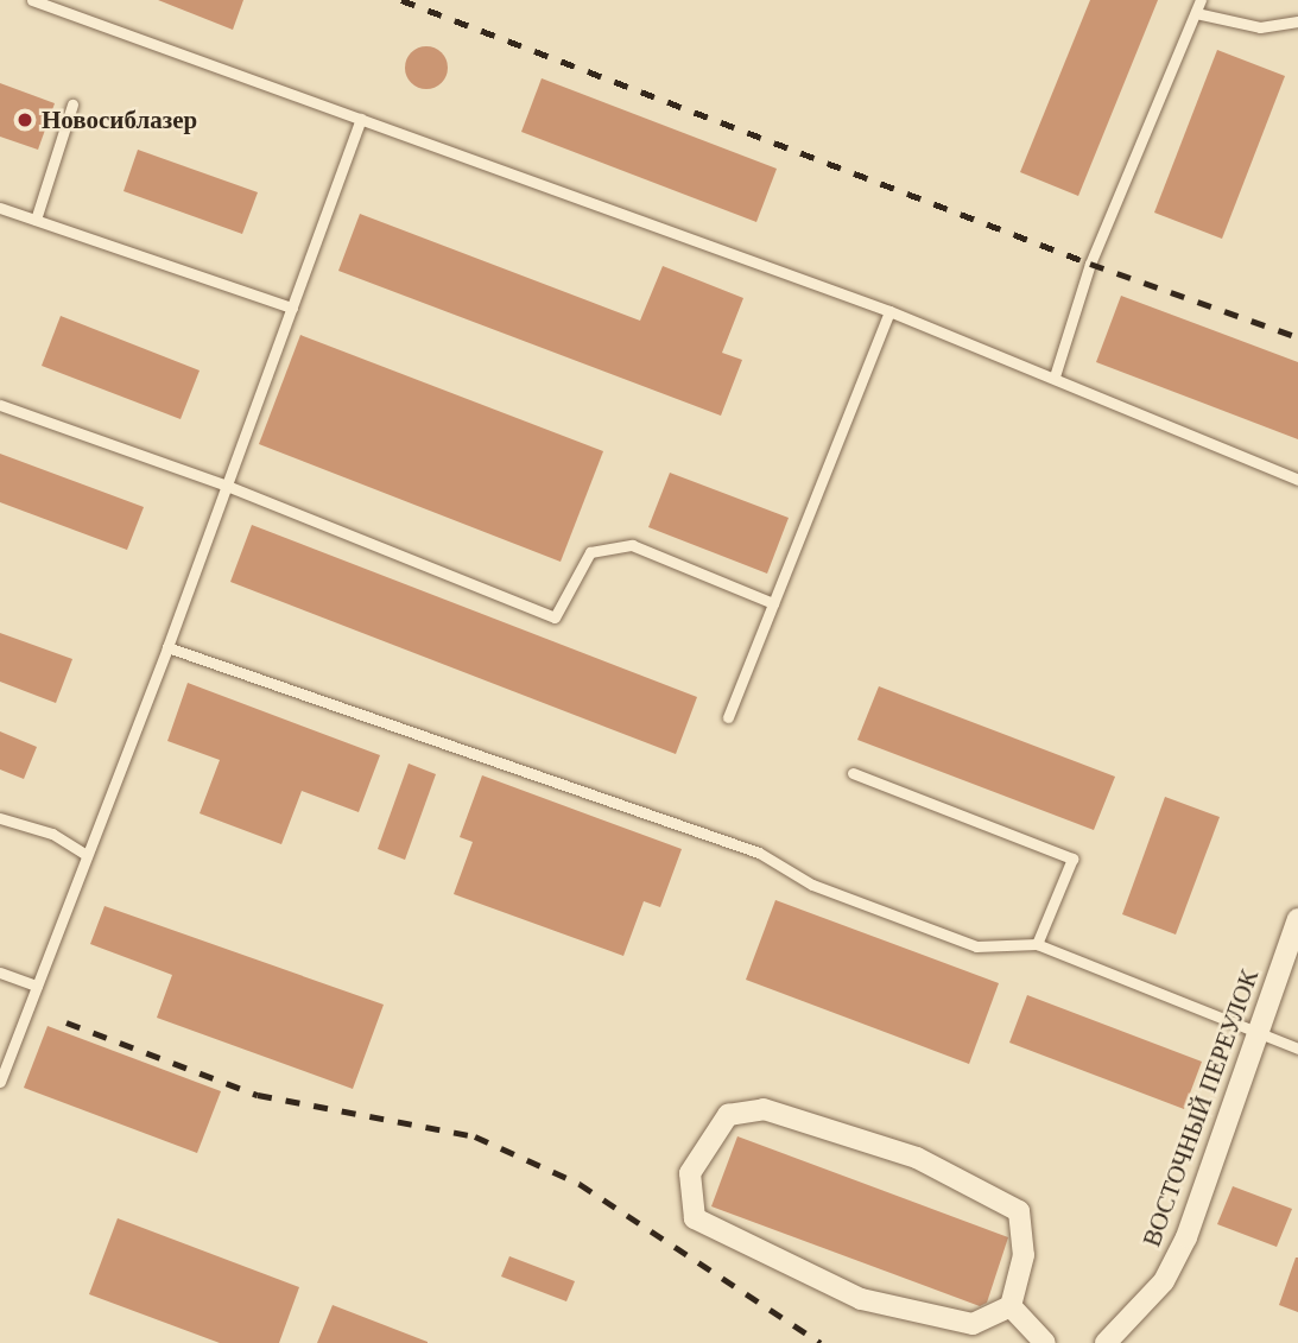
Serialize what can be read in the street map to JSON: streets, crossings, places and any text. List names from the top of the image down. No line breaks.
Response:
{"streets":{"street":["ВОСТОЧНЫЙ ПЕРЕУЛОК"]},"places":["Новосиблазер"]}
